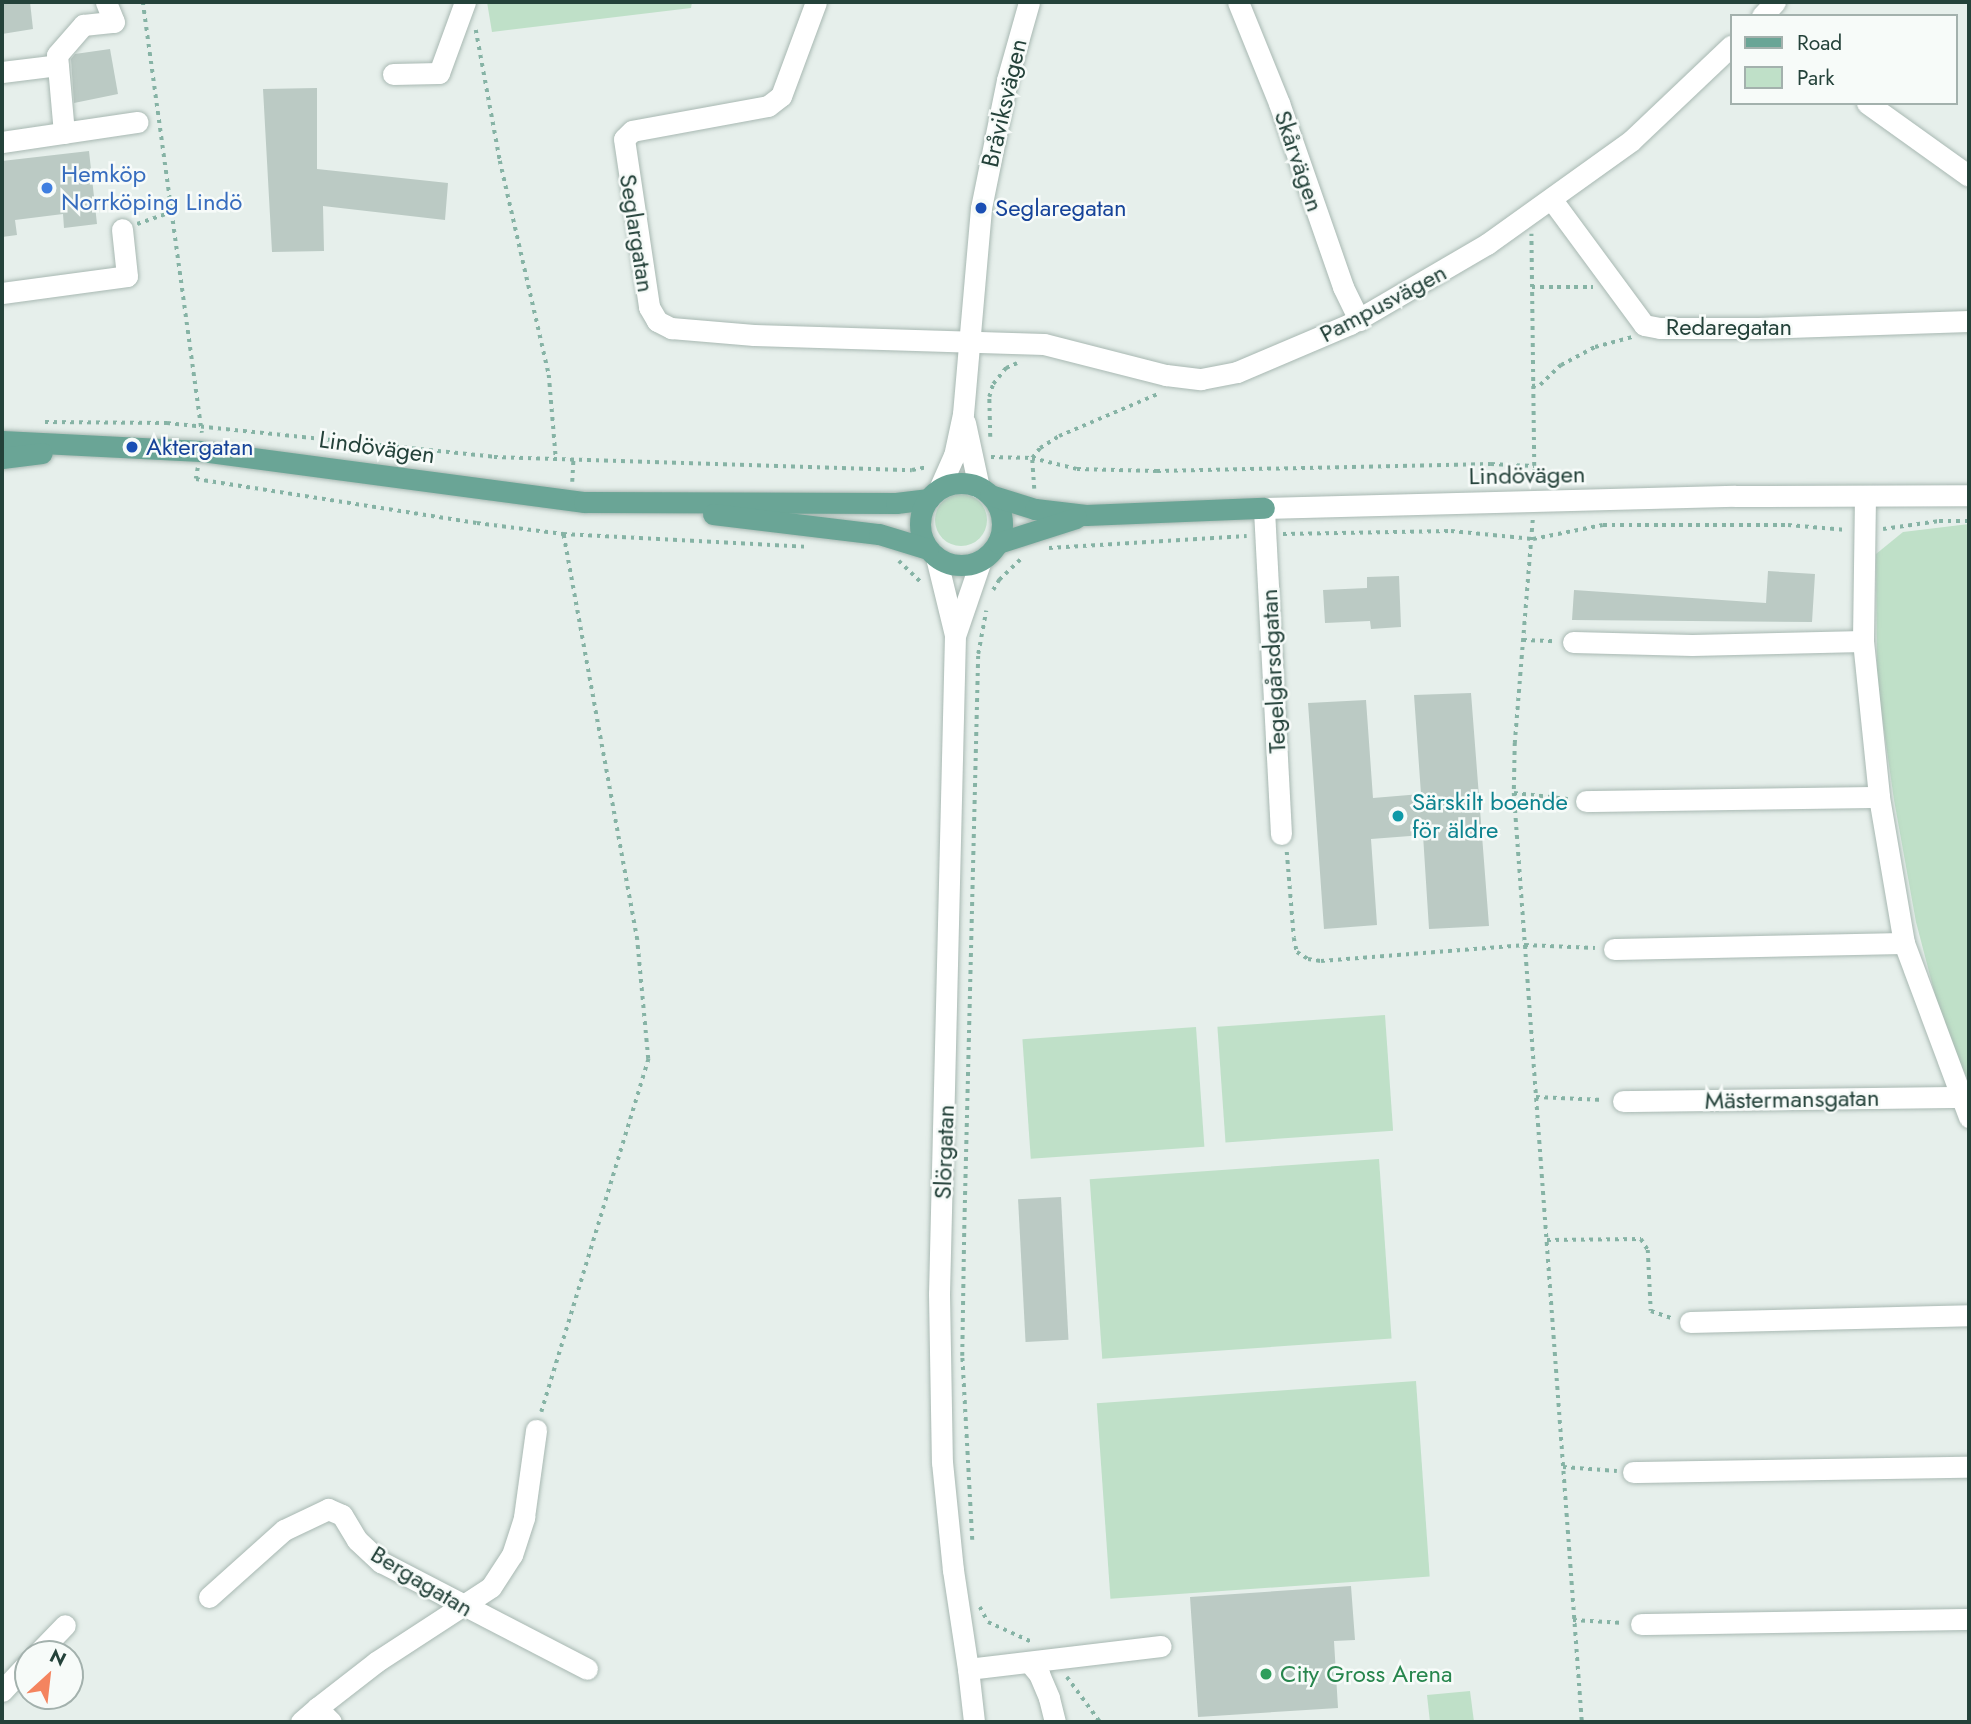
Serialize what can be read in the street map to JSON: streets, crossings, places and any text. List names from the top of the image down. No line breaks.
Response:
{"streets":{"main road":["Lindövägen"],"street":["Bråviksvägen","Skårvägen","Seglargatan","Pampusvägen","Redaregatan","Tegelgårsdgatan","Mästermansgatan","Slörgatan","Bergagatan"]},"crossings":[["Bråviksvägen","Seglargatan"],["Bråviksvägen","Pampusvägen"],["Bråviksvägen","Lindövägen"],["Bråviksvägen","Slörgatan"],["Skårvägen","Pampusvägen"],["Seglargatan","Pampusvägen"],["Pampusvägen","Redaregatan"],["Lindövägen","Tegelgårsdgatan"],["Lindövägen","Slörgatan"]],"places":["Hemköp Norrköping Lindö","Seglaregatan","Aktergatan","Särskilt boende för äldre","City Gross Arena"],"legend":["Road","Park"],"north":"top right"}
